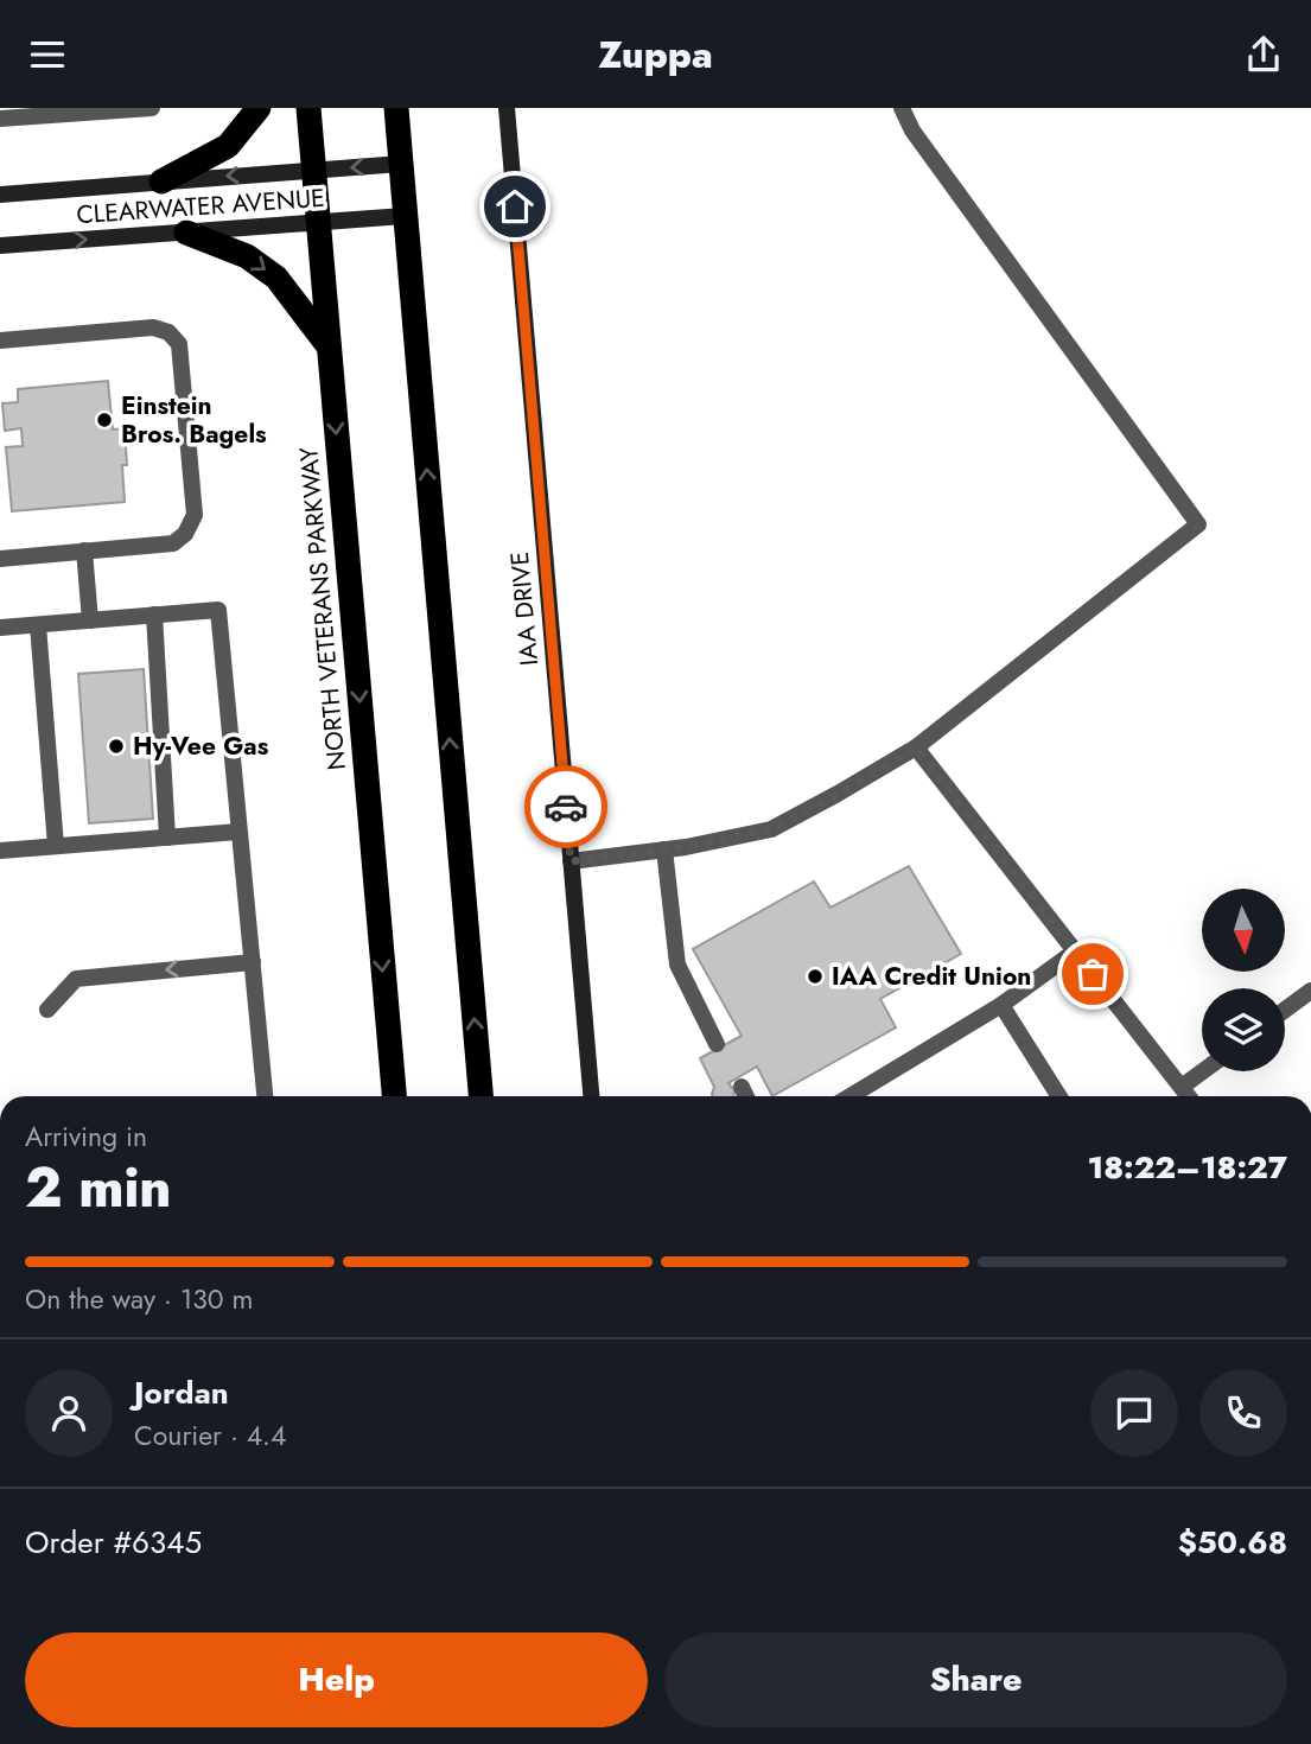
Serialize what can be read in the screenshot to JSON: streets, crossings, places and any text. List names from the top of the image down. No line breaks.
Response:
{"streets":{"highway":["NORTH VETERANS PARKWAY"],"street":["CLEARWATER AVENUE","IAA DRIVE"]},"crossings":[["CLEARWATER AVENUE","NORTH VETERANS PARKWAY"]],"places":["Einstein Bros. Bagels","Hy-Vee Gas","IAA Credit Union"],"north":"bottom","page":{"header":"Zuppa","heading":["2 min","Arriving in","18:22–18:27"],"panel":["Jordan","Courier · 4.4","Order #6345","$50.68"],"bar":"On the way · 130 m","buttons":["Help","Share"]}}
